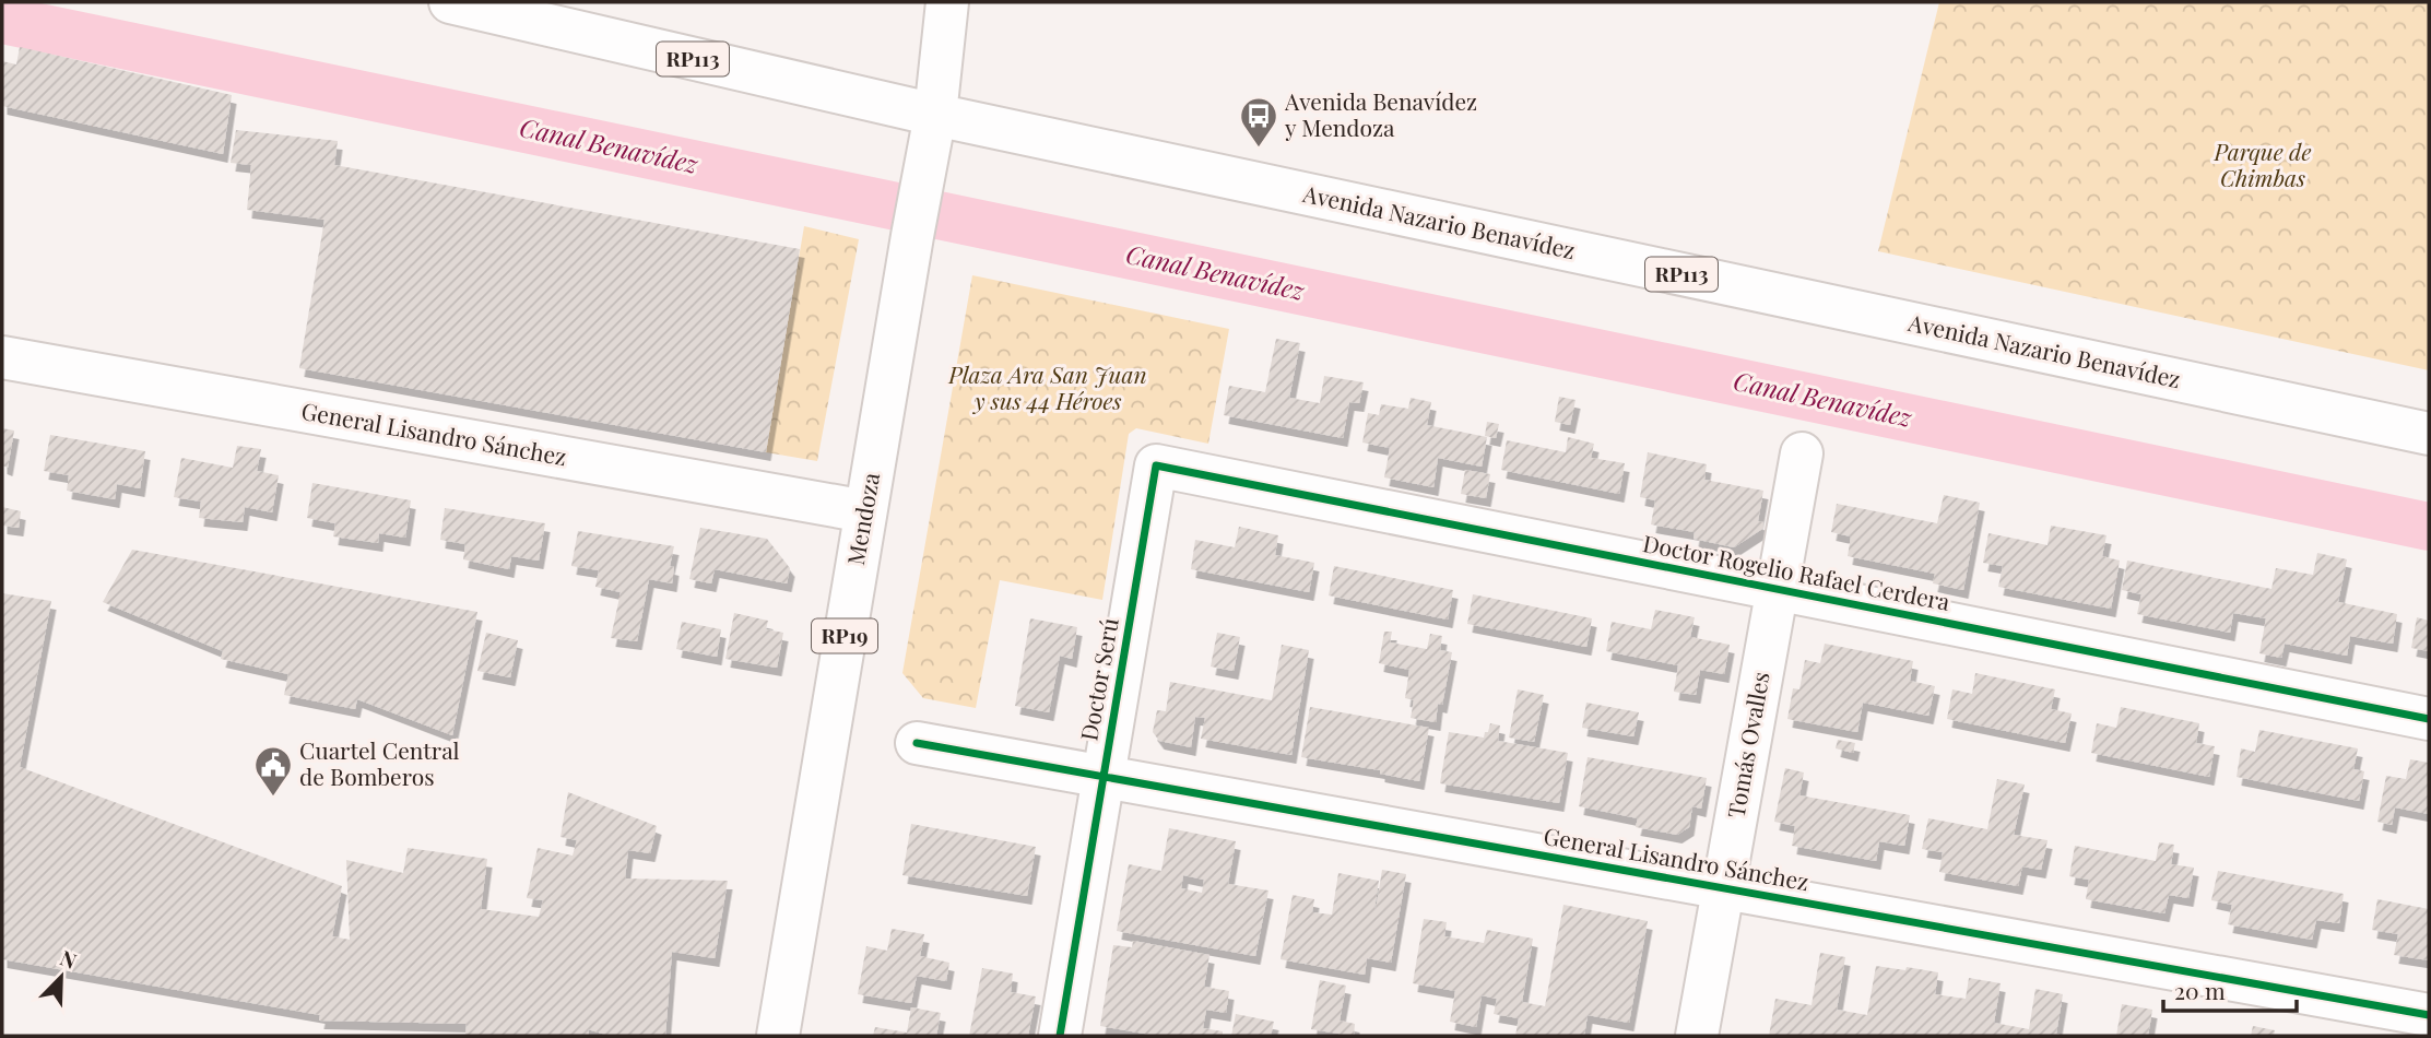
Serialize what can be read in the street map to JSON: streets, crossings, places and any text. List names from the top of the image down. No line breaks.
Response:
{"streets":{"street":["RP113","Avenida Nazario Benavídez","General Lisandro Sánchez","Mendoza","Doctor Rogelio Rafael Cerdera","RP19","Doctor Serú","Tomás Ovalles"]},"crossings":[["Avenida Nazario Benavídez","Mendoza"],["General Lisandro Sánchez","Mendoza"],["General Lisandro Sánchez","Doctor Serú"],["General Lisandro Sánchez","Tomás Ovalles"],["Doctor Rogelio Rafael Cerdera","Doctor Serú"],["Doctor Rogelio Rafael Cerdera","Tomás Ovalles"]],"water":["Canal Benavídez"],"parks":["Parque de Chimbas","Plaza Ara San Juan y sus 44 Héroes"],"places":{"bus stop":["Avenida Benavídez y Mendoza"],"public building":["Cuartel Central de Bomberos"]},"scale_bar":"20 m","north":"top right"}
